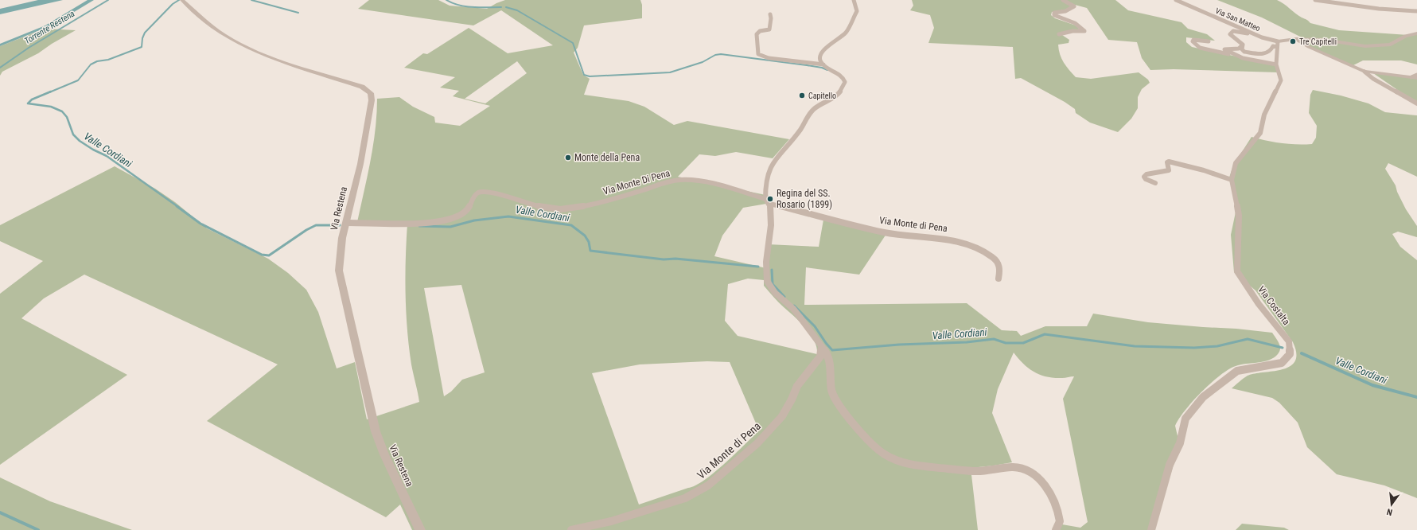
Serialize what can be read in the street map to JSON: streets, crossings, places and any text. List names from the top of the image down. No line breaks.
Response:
{"streets":{"street":["Via San Matteo","Via Monte Di Pena","Via Restena","Via Monte di Pena","Via Costalta"]},"crossings":[["Via San Matteo","Via Costalta"],["Via Monte Di Pena","Via Restena"],["Via Monte Di Pena","Via Monte di Pena"]],"water":["Torrente Restena","Valle Cordiani"],"places":["Tre Capitelli","Capitello","Monte della Pena","Regina del SS. Rosario (1899)"],"north":"bottom"}
